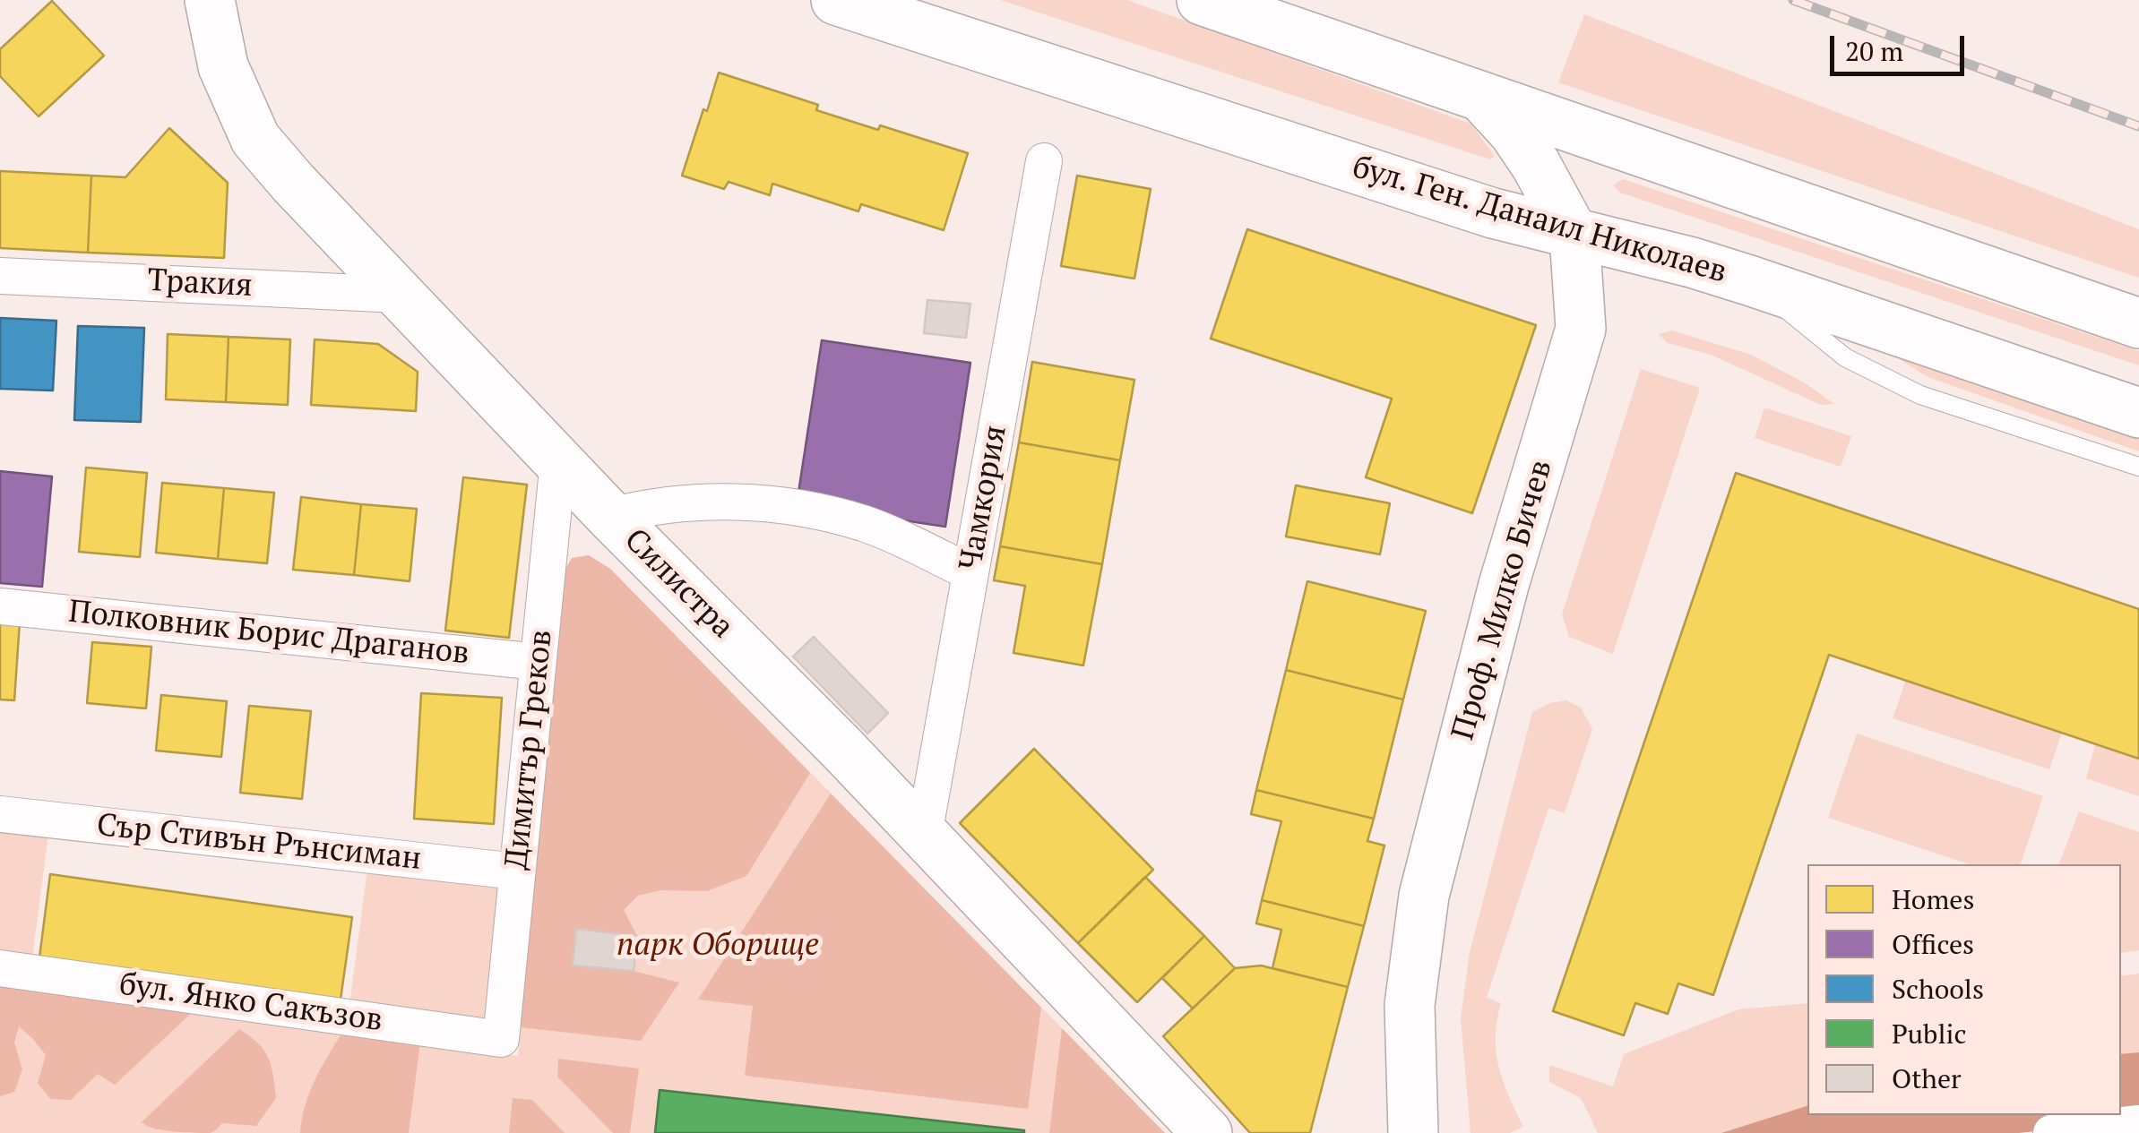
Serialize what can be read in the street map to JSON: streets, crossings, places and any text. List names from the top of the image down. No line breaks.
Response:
{"streets":{"main road":["бул. Ген. Данаил Николаев","Силистра","Проф. Милко Бичев"],"street":["Тракия","Чамкория","Полковник Борис Драганов","Димитър Греков","Сър Стивън Рънсиман","бул. Янко Сакъзов"]},"crossings":[["бул. Ген. Данаил Николаев","Проф. Милко Бичев"],["Тракия","Силистра"],["Чамкория","Силистра"],["Силистра","Димитър Греков"],["Полковник Борис Драганов","Димитър Греков"],["Димитър Греков","Сър Стивън Рънсиман"],["Димитър Греков","бул. Янко Сакъзов"]],"parks":["парк Оборище"],"legend":["Homes","Offices","Schools","Public","Other"],"scale_bar":"20 m"}
